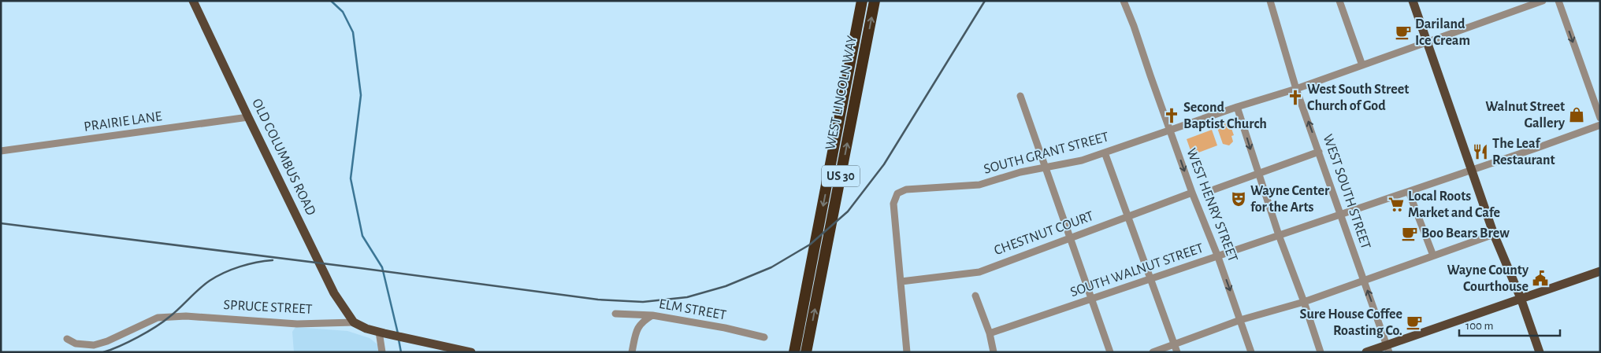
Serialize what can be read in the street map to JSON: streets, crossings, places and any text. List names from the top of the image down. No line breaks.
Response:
{"streets":{"highway":["WEST LINCOLN WAY","US 30"],"main road":["OLD COLUMBUS ROAD","SPRUCE STREET"],"street":["PRAIRIE LANE","SOUTH GRANT STREET","WEST SOUTH STREET","WEST HENRY STREET","CHESTNUT COURT","SOUTH WALNUT STREET","ELM STREET"]},"crossings":[["PRAIRIE LANE","OLD COLUMBUS ROAD"],["SOUTH GRANT STREET","WEST SOUTH STREET"],["SOUTH GRANT STREET","WEST HENRY STREET"],["SOUTH GRANT STREET","CHESTNUT COURT"],["OLD COLUMBUS ROAD","SPRUCE STREET"],["WEST SOUTH STREET","SOUTH WALNUT STREET"],["WEST HENRY STREET","CHESTNUT COURT"],["WEST HENRY STREET","SOUTH WALNUT STREET"]],"one_way":["WEST SOUTH STREET","WEST HENRY STREET"],"places":{"cafe":["Dariland Ice Cream","Boo Bears Brew","Sure House Coffee Roasting Co."],"church":["West South Street Church of God","Second Baptist Church"],"shop":["Walnut Street Gallery"],"restaurant":["The Leaf Restaurant"],"theatre":["Wayne Center for the Arts"],"supermarket":["Local Roots Market and Cafe"],"public building":["Wayne County Courthouse"]},"scale_bar":"100 m"}
